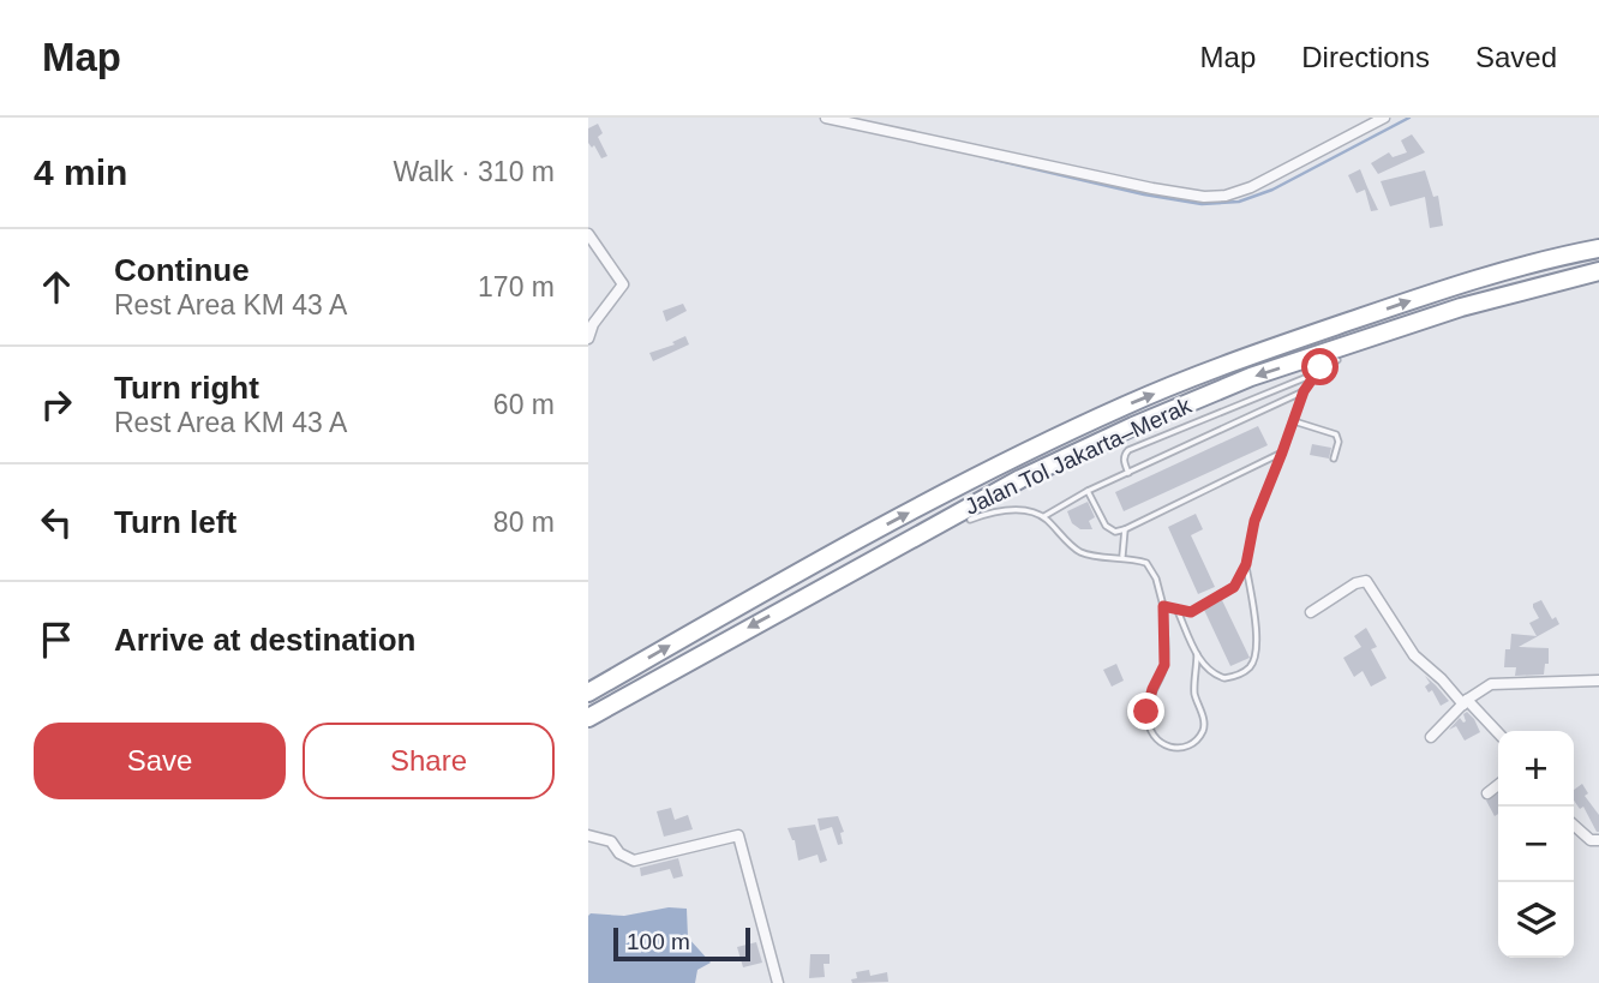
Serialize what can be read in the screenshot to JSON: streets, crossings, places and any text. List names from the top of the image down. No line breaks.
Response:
{"streets":{"highway":["Jalan Tol Jakarta–Merak"]},"scale_bar":"100 m","page":{"header":"Map","nav":["Map","Directions","Saved"],"heading":["4 min","Walk · 310 m"],"list":[["Continue","Rest Area KM 43 A","170 m"],["Turn right","Rest Area KM 43 A","60 m"],["Turn left","80 m"],"Arrive at destination"],"buttons":["Save","Share"],"map_buttons":["+","−"],"scale":"100 m"}}
